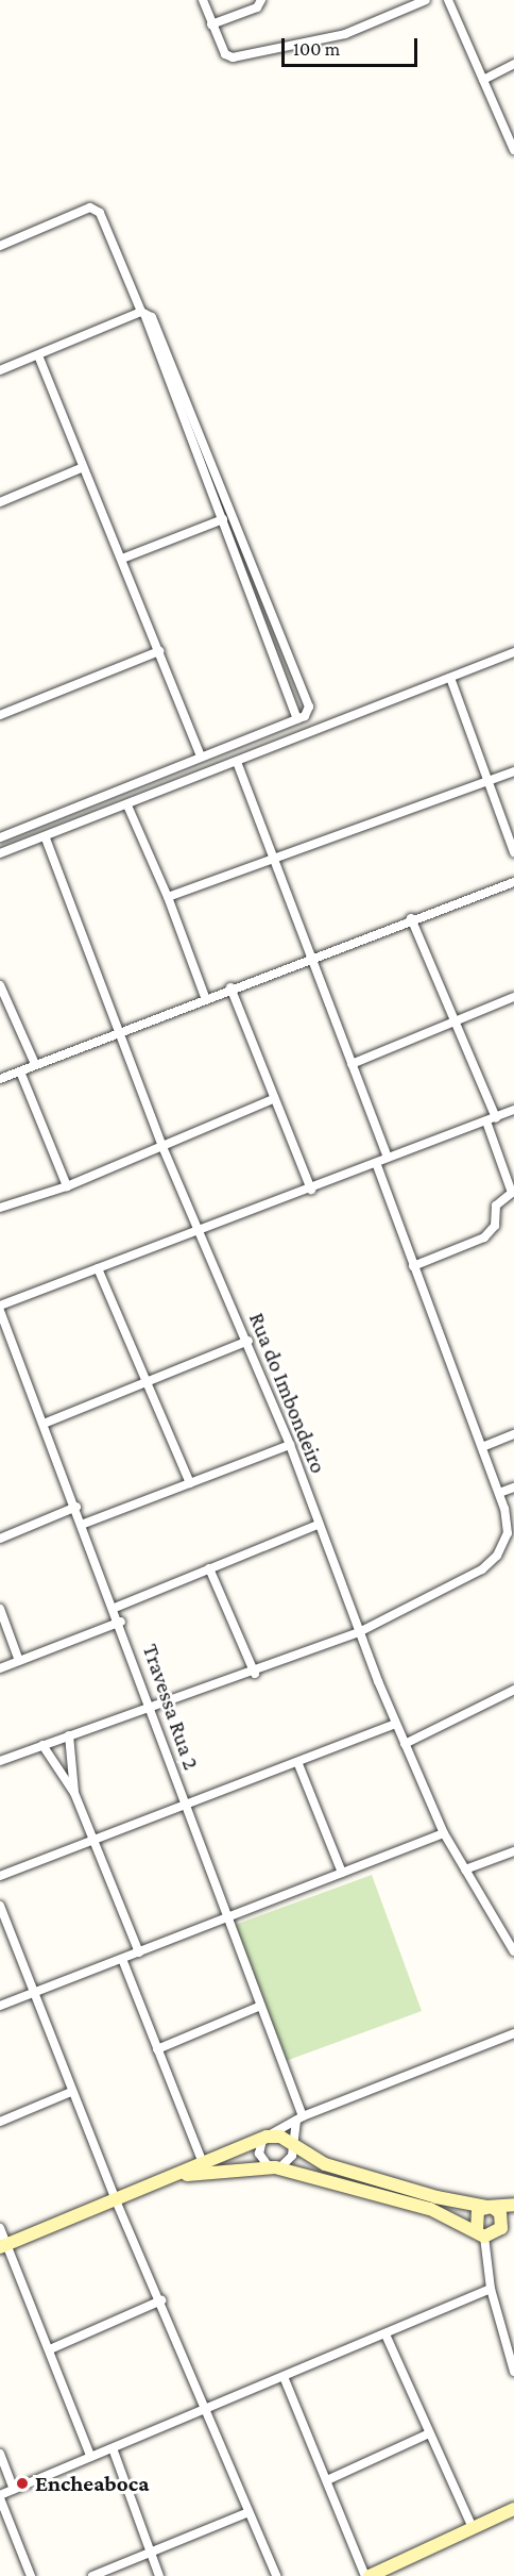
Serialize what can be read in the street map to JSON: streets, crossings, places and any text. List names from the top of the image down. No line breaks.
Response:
{"streets":{"street":["Rua do Imbondeiro","Travessa Rua 2"]},"places":["Encheaboca"],"scale_bar":"100 m"}
